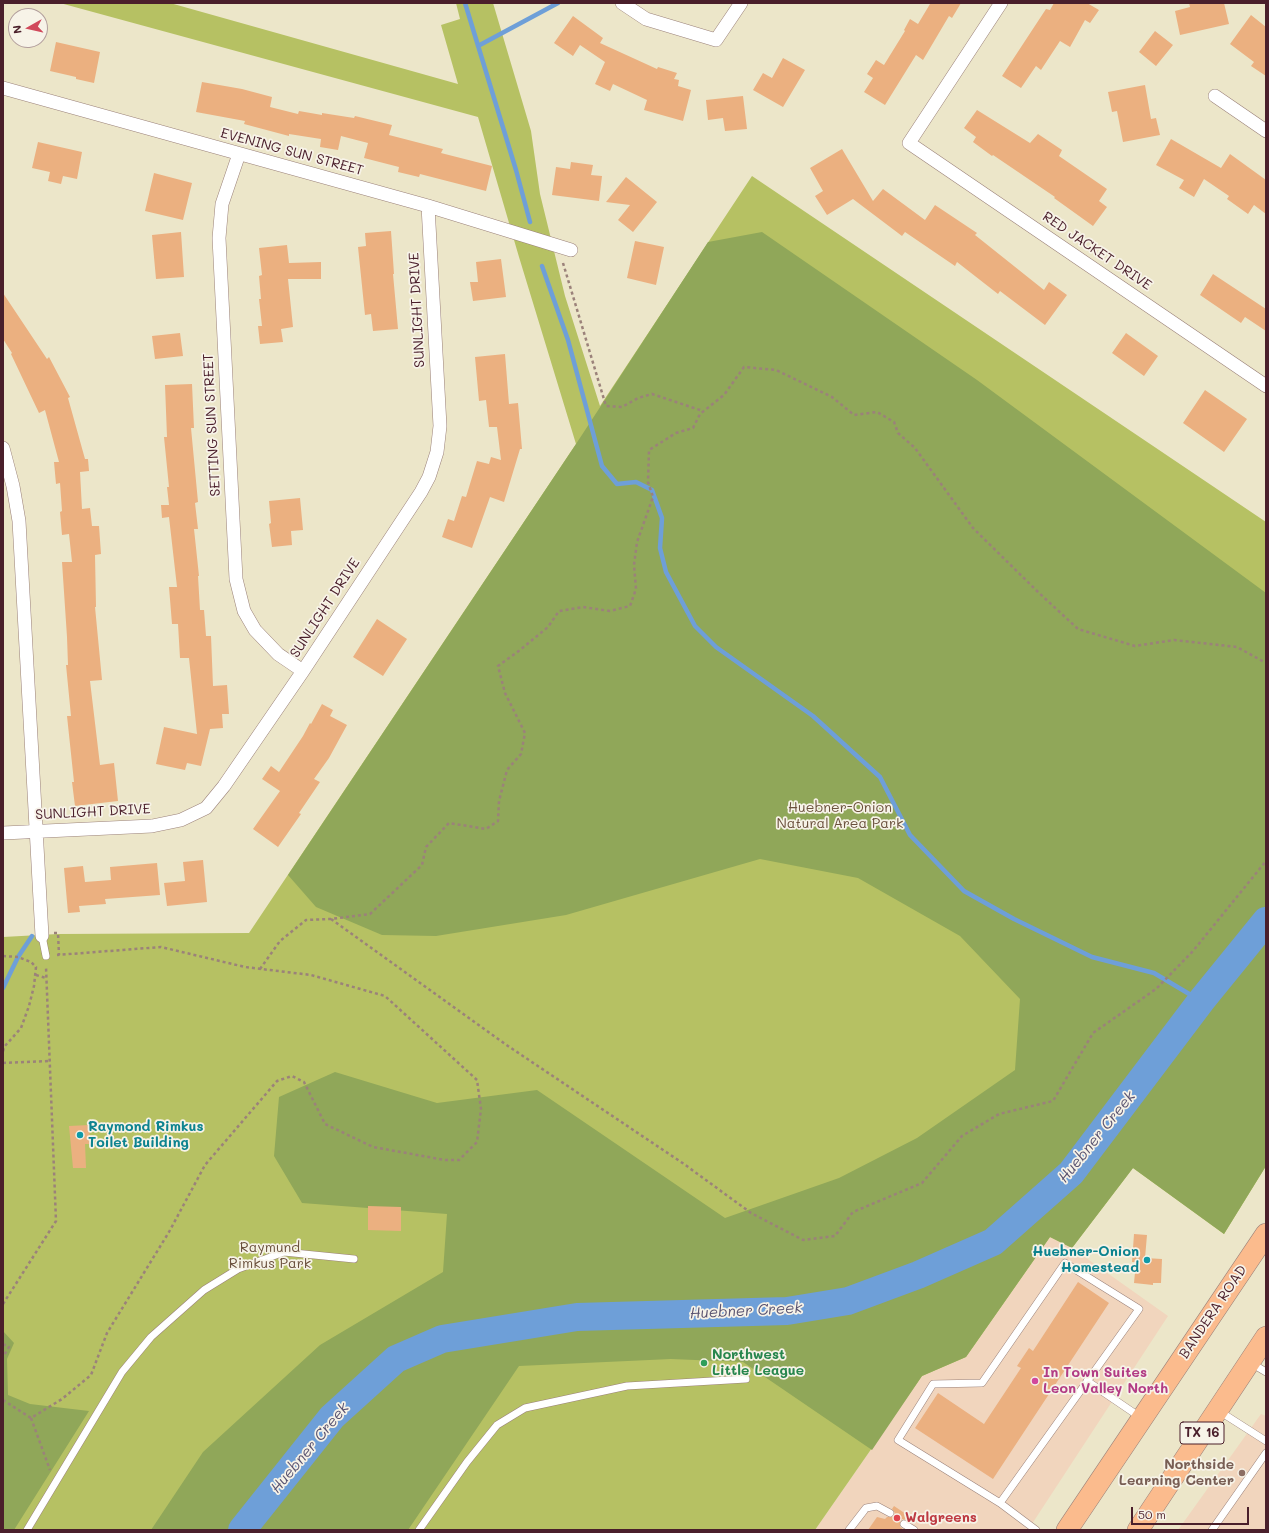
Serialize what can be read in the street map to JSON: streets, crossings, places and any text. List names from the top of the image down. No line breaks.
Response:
{"streets":{"main road":["BANDERA ROAD","TX 16"],"street":["EVENING SUN STREET","RED JACKET DRIVE","SUNLIGHT DRIVE","SETTING SUN STREET"]},"crossings":[["EVENING SUN STREET","SUNLIGHT DRIVE"],["EVENING SUN STREET","SETTING SUN STREET"],["SUNLIGHT DRIVE","SETTING SUN STREET"]],"water":["Huebner Creek"],"parks":["Huebner-Onion Natural Area Park","Raymund Rimkus Park"],"places":["Raymond Rimkus Toilet Building","Huebner-Onion Homestead","Northwest Little League","In Town Suites Leon Valley North","Northside Learning Center","Walgreens"],"scale_bar":"50 m","north":"left"}
